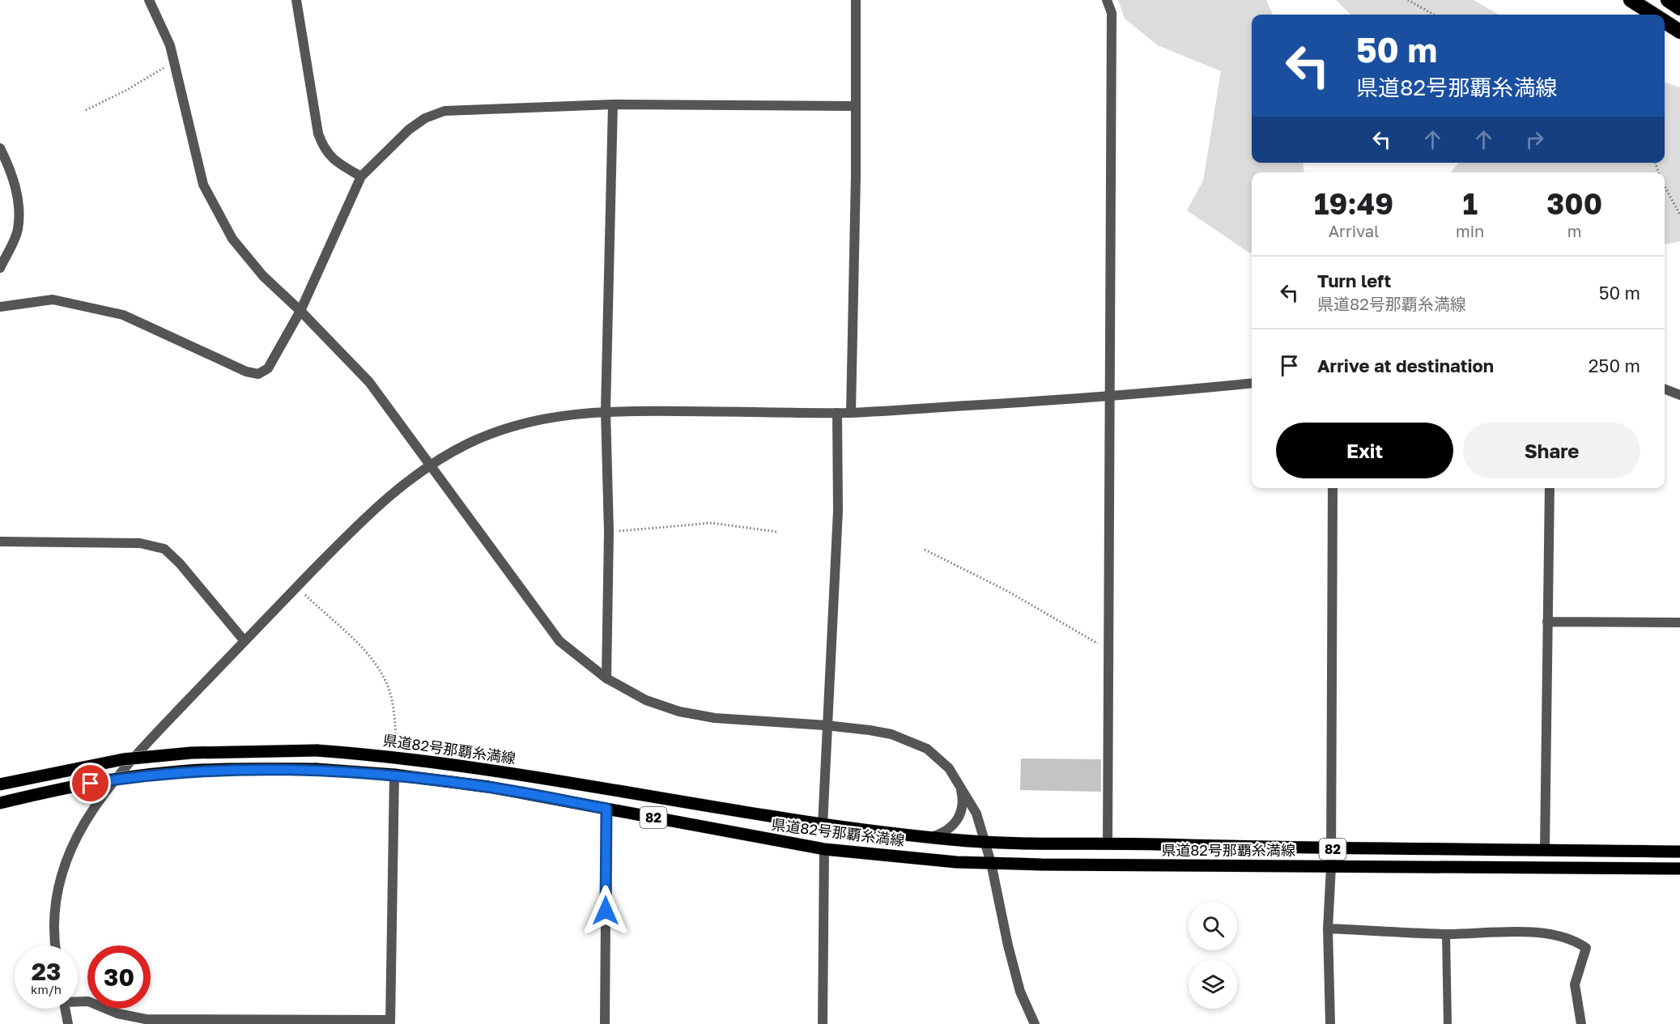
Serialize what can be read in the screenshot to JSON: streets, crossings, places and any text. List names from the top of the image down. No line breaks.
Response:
{"streets":{"main road":["県道82号那覇糸満線","82"]},"page":{"turn":["50 m","県道82号那覇糸満線"],"eta":["19:49","Arrival","1","min","300","m"],"list":[{"name":"Turn left","note":"県道82号那覇糸満線","value":"50 m"},{"name":"Arrive at destination","value":"250 m"}],"buttons":["Exit","Share"],"speed":"23 km/h","limit":"30"}}
